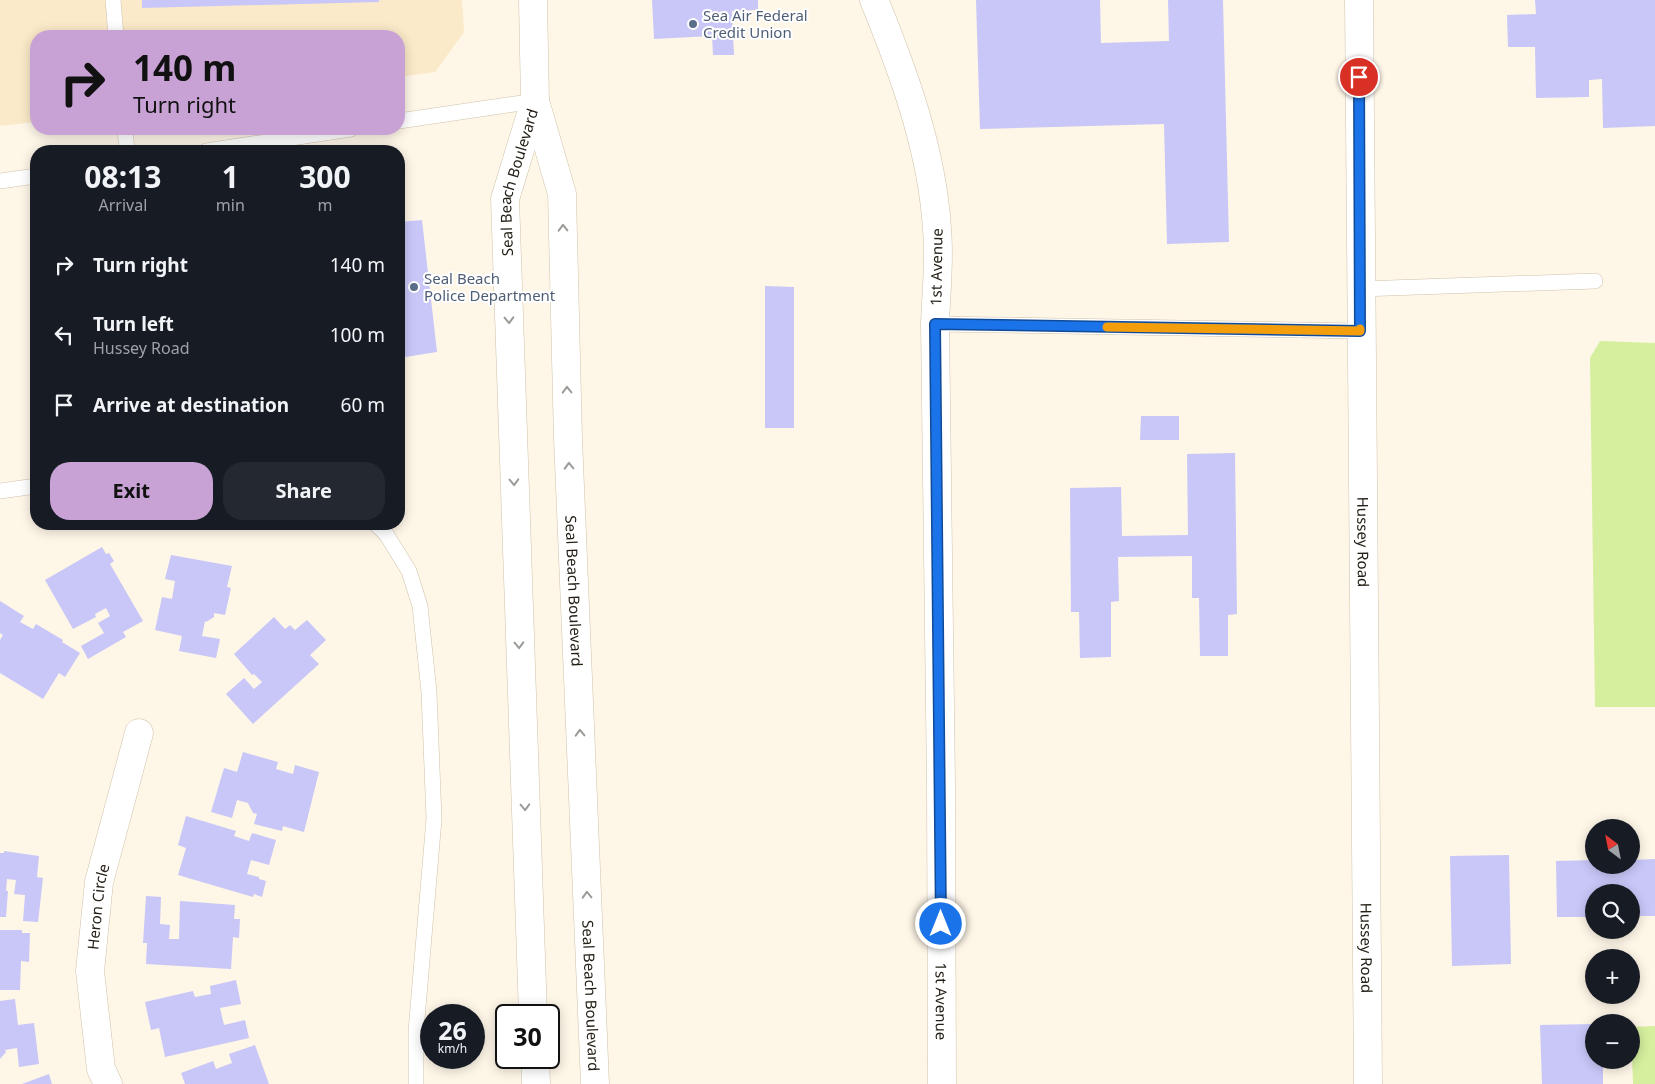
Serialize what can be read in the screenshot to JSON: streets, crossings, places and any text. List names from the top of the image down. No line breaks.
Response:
{"streets":{"street":["Seal Beach Boulevard","1st Avenue","Hussey Road","Heron Circle"]},"places":["Sea Air Federal Credit Union","Seal Beach Police Department"],"north":"top left","page":{"turn":["140 m","Turn right"],"eta":["08:13","Arrival","1","min","300","m"],"list":[{"name":"Turn right","value":"140 m"},{"name":"Turn left","note":"Hussey Road","value":"100 m"},{"name":"Arrive at destination","value":"60 m"}],"buttons":["Exit","Share"],"map_buttons":["+","−"],"speed":"26 km/h","limit":"30"}}
